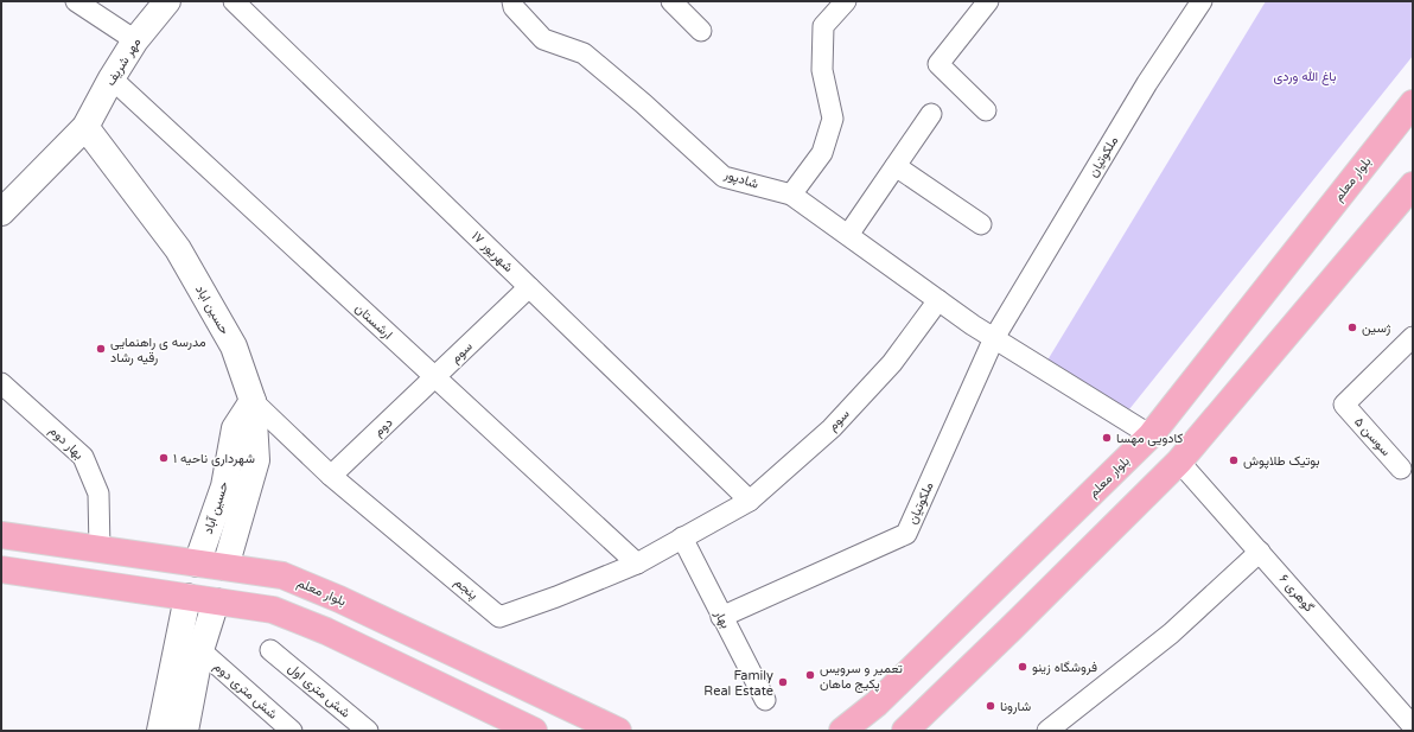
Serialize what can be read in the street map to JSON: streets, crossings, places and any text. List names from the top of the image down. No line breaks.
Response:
{"streets":{"main road":["بلوار معلم"],"street":["مهر شریف","ملکوتیان","شادپور","۱۷ شهریور","حسین اباد","ارشستان","سوم","دوم","سوسن ۵","بهار دوم","حسین آباد","پنجم","گوهری ۶","بهار","شش متری دوم","شش متری اول"]},"crossings":[["مهر شریف","حسین اباد"],["مهر شریف","ارشستان"],["ملکوتیان","بهار"],["بلوار معلم","حسین اباد"],["بلوار معلم","بهار دوم"],["بلوار معلم","حسین آباد"],["۱۷ شهریور","سوم"],["حسین اباد","حسین آباد"],["حسین اباد","پنجم"],["ارشستان","سوم"],["ارشستان","دوم"],["ارشستان","پنجم"],["سوم","دوم"],["سوم","پنجم"],["دوم","پنجم"],["حسین آباد","پنجم"],["پنجم","بهار"]],"parks":["باغ الله وردی"],"places":["ژسین","مدرسه ی راهنمایی رقیه رشاد","کادویی مهسا","شهرداری ناحیه ۱","بوتیک طلاپوش","فروشگاه زینو","تعمیر و سرویس پکیج ماهان","Family Real Estate","شارونا"]}
